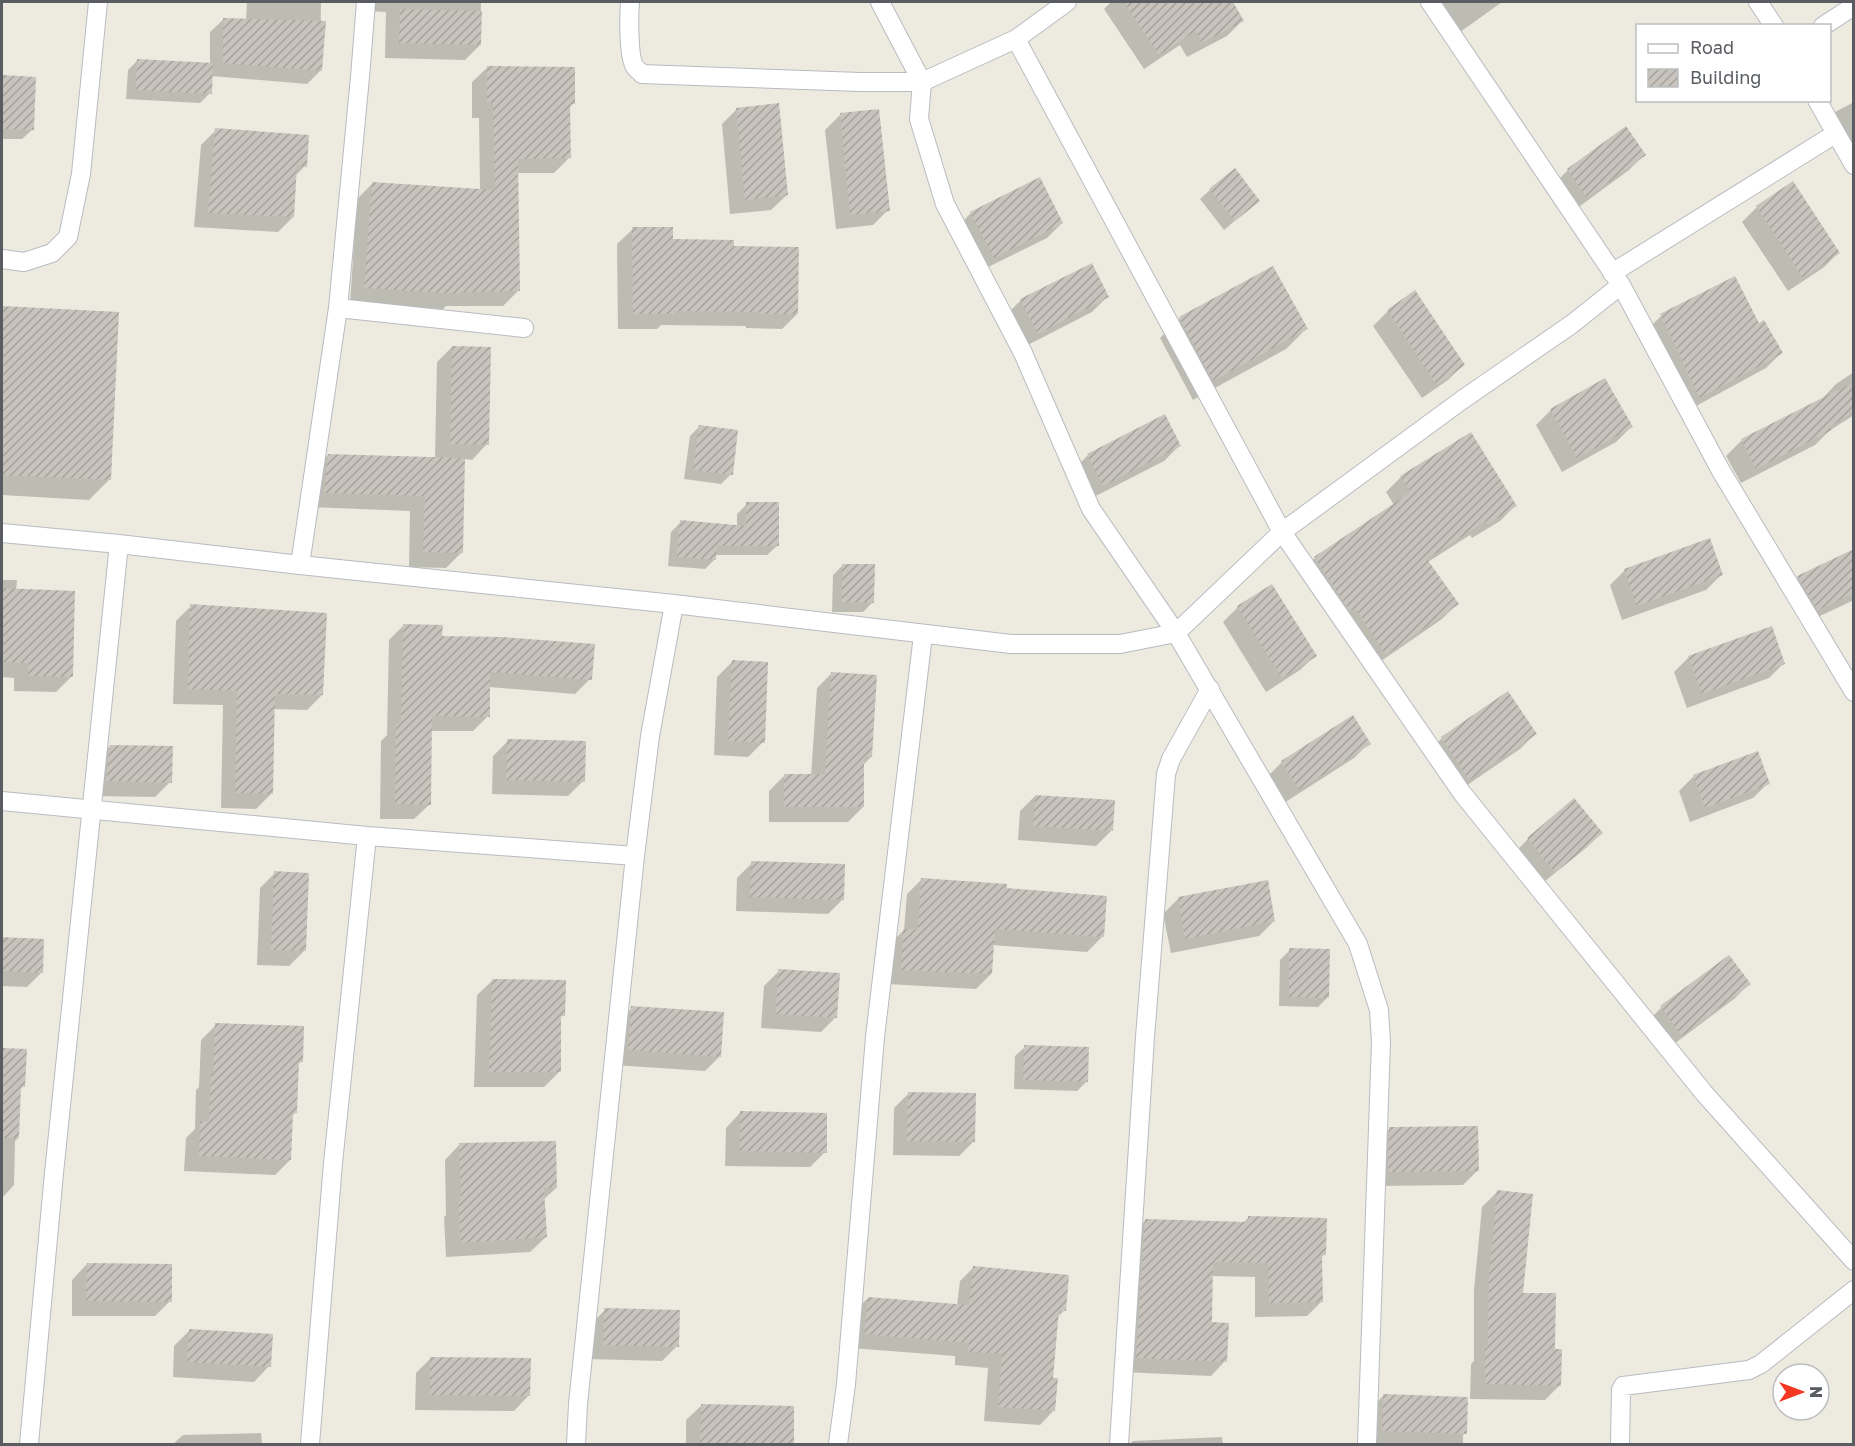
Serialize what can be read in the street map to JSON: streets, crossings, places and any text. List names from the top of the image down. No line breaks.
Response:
{"legend":["Road","Building"],"north":"right"}
